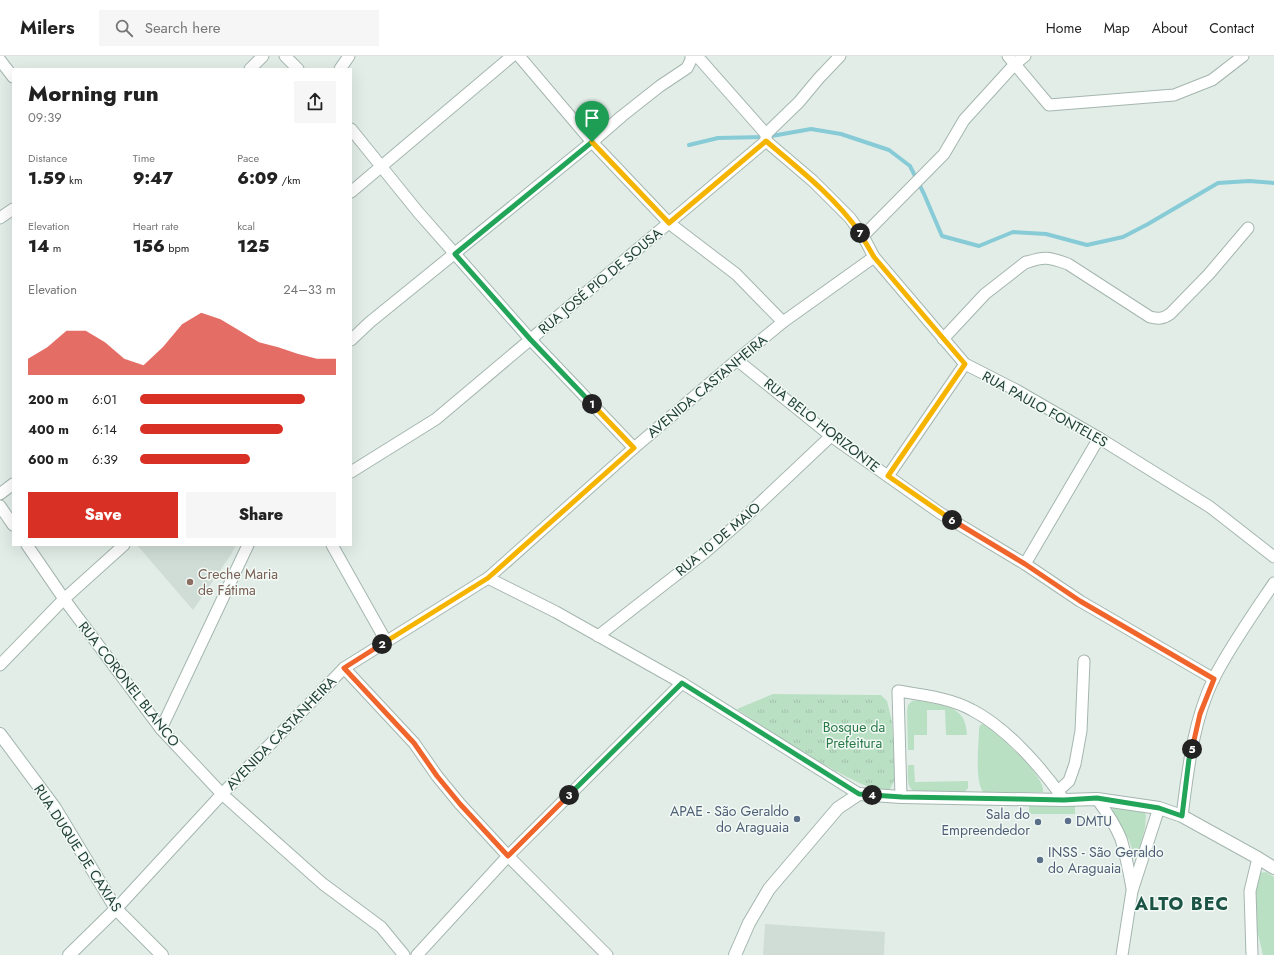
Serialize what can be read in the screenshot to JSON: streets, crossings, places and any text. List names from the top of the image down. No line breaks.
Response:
{"streets":{"street":["RUA JOSÉ PIO DE SOUSA","AVENIDA CASTANHEIRA","RUA PAULO FONTELES","RUA BELO HORIZONTE","RUA 10 DE MAIO","RUA CORONEL BLANCO","RUA DUQUE DE CAXIAS"]},"crossings":[["RUA JOSÉ PIO DE SOUSA","RUA PAULO FONTELES"],["AVENIDA CASTANHEIRA","RUA PAULO FONTELES"],["AVENIDA CASTANHEIRA","RUA BELO HORIZONTE"],["AVENIDA CASTANHEIRA","RUA CORONEL BLANCO"],["AVENIDA CASTANHEIRA","RUA DUQUE DE CAXIAS"],["RUA BELO HORIZONTE","RUA 10 DE MAIO"]],"districts":["ALTO BEC"],"parks":["Bosque da Prefeitura"],"places":["Creche Maria de Fátima","APAE - São Geraldo do Araguaia","DMTU","Sala do Empreendedor","INSS - São Geraldo do Araguaia"],"page":{"header":"Milers","search":"Search here","nav":["Home","Map","About","Contact"],"heading":["Morning run","09:39"],"stats":[["Distance","1.59 km"],["Time","9:47"],["Pace","6:09 /km"],["Elevation","14 m"],["Heart rate","156 bpm"],["kcal","125"]],"pins":["7","1","6","2","5","3","4"],"chart":["Elevation","24–33 m"],"list":[{"name":"200 m","note":"6:01"},{"name":"400 m","note":"6:14"},{"name":"600 m","note":"6:39"}],"buttons":["Save","Share"]}}
